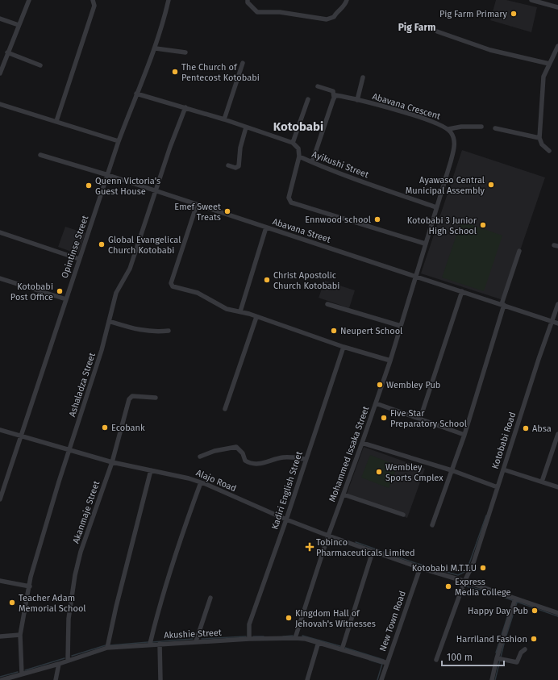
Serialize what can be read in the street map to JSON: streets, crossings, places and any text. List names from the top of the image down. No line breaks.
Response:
{"streets":{"street":["Abavana Crescent","Ayikushi Street","Abavana Street","Opintinse Street","Ashaladza Street","Kotobabi Road","Mohammed Issaka Street","Alajo Road","Kadiri English Street","Akanmaje Street","New Town Road","Akushie Street"]},"crossings":[["Abavana Crescent","Ayikushi Street"],["Abavana Crescent","Abavana Street"],["Abavana Crescent","Mohammed Issaka Street"],["Abavana Street","Opintinse Street"],["Abavana Street","Ashaladza Street"],["Abavana Street","Kotobabi Road"],["Abavana Street","Mohammed Issaka Street"],["Opintinse Street","Alajo Road"],["Ashaladza Street","Alajo Road"],["Ashaladza Street","Akushie Street"],["Kotobabi Road","Alajo Road"],["Mohammed Issaka Street","Alajo Road"],["Mohammed Issaka Street","Akushie Street"],["Alajo Road","Kadiri English Street"],["Alajo Road","Akanmaje Street"],["Alajo Road","New Town Road"],["Kadiri English Street","Akushie Street"],["Akanmaje Street","Akushie Street"],["New Town Road","Akushie Street"]],"districts":["Pig Farm","Kotobabi"],"places":{"other":["Pig Farm Primary","The Church of Pentecost Kotobabi","Ayawaso Central Municipal Assembly","Quenn Victoria's Guest House","Emef Sweet Treats","Ennwood school","Kotobabi 3 Junior High School","Global Evangelical Church Kotobabi","Christ Apostolic Church Kotobabi","Kotobabi Post Office","Neupert School","Wembley Pub","Five Star Preparatory School","Ecobank","Absa","Wembley Sports Cmplex","Kotobabi M.T.T.U","Express Media College","Teacher Adam Memorial School","Happy Day Pub","Kingdom Hall of Jehovah's Witnesses","Harriland Fashion"],"health":["Tobinco Pharmaceuticals Limited"]},"scale_bar":"100 m"}
